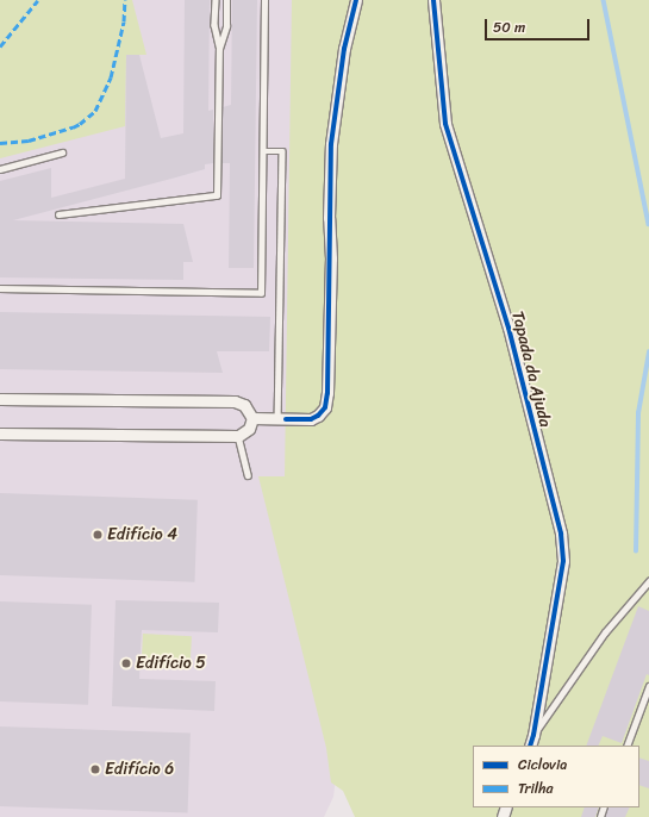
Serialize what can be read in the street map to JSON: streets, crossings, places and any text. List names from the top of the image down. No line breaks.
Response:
{"streets":{"street":["Tapada da Ajuda"]},"places":["Edifício 4","Edifício 5","Edifício 6"],"legend":["Ciclovia","Trilha"],"scale_bar":"50 m"}
